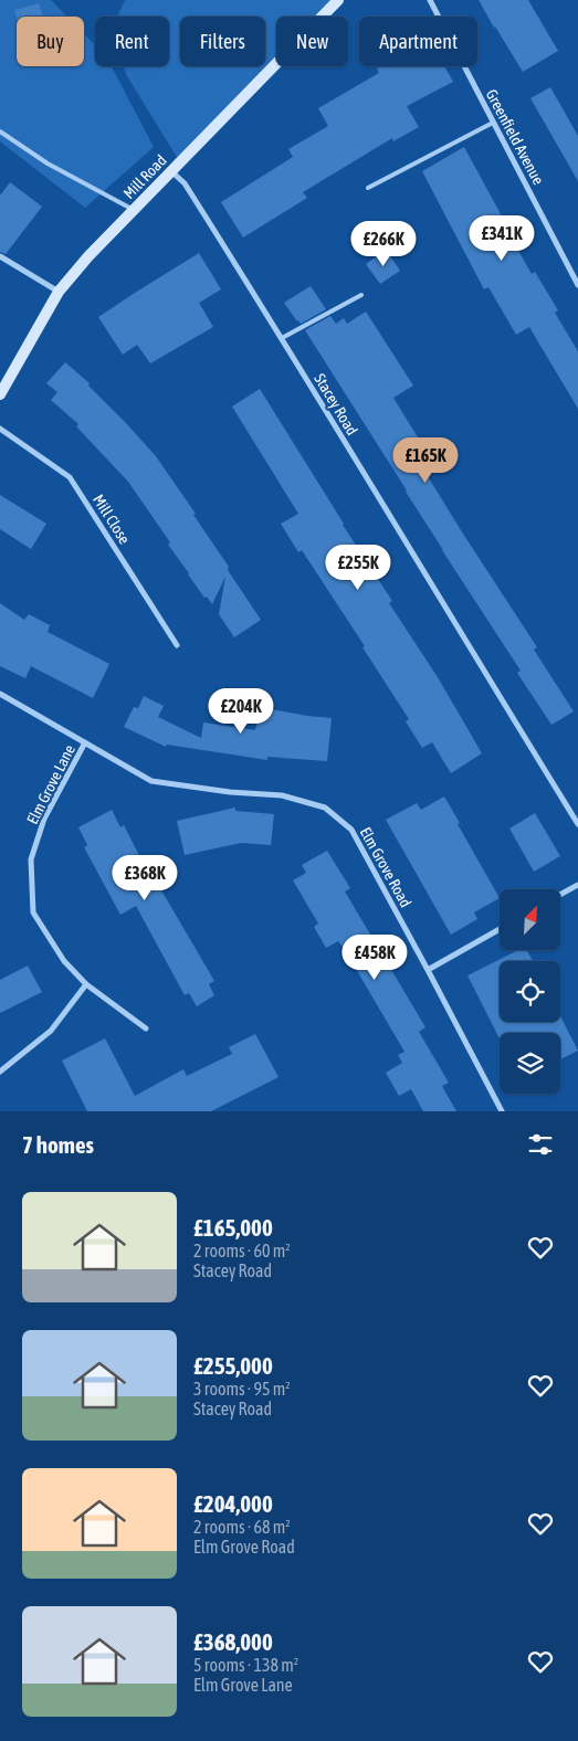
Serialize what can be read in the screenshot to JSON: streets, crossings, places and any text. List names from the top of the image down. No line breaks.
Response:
{"streets":{"street":["Greenfield Avenue","Mill Road","Stacey Road","Mill Close","Elm Grove Lane","Elm Grove Road"]},"crossings":[["Mill Road","Stacey Road"],["Elm Grove Lane","Elm Grove Road"]],"north":"top right","page":{"chip":["Buy","Rent","Filters","New","Apartment"],"price":["£341K","£266K","£165K","£255K","£204K","£368K","£458K"],"heading":"7 homes","list":[{"name":"£165,000","note":"2 rooms · 60 m² · Stacey Road"},{"name":"£255,000","note":"3 rooms · 95 m² · Stacey Road"},{"name":"£204,000","note":"2 rooms · 68 m² · Elm Grove Road"},{"name":"£368,000","note":"5 rooms · 138 m² · Elm Grove Lane"}]}}
